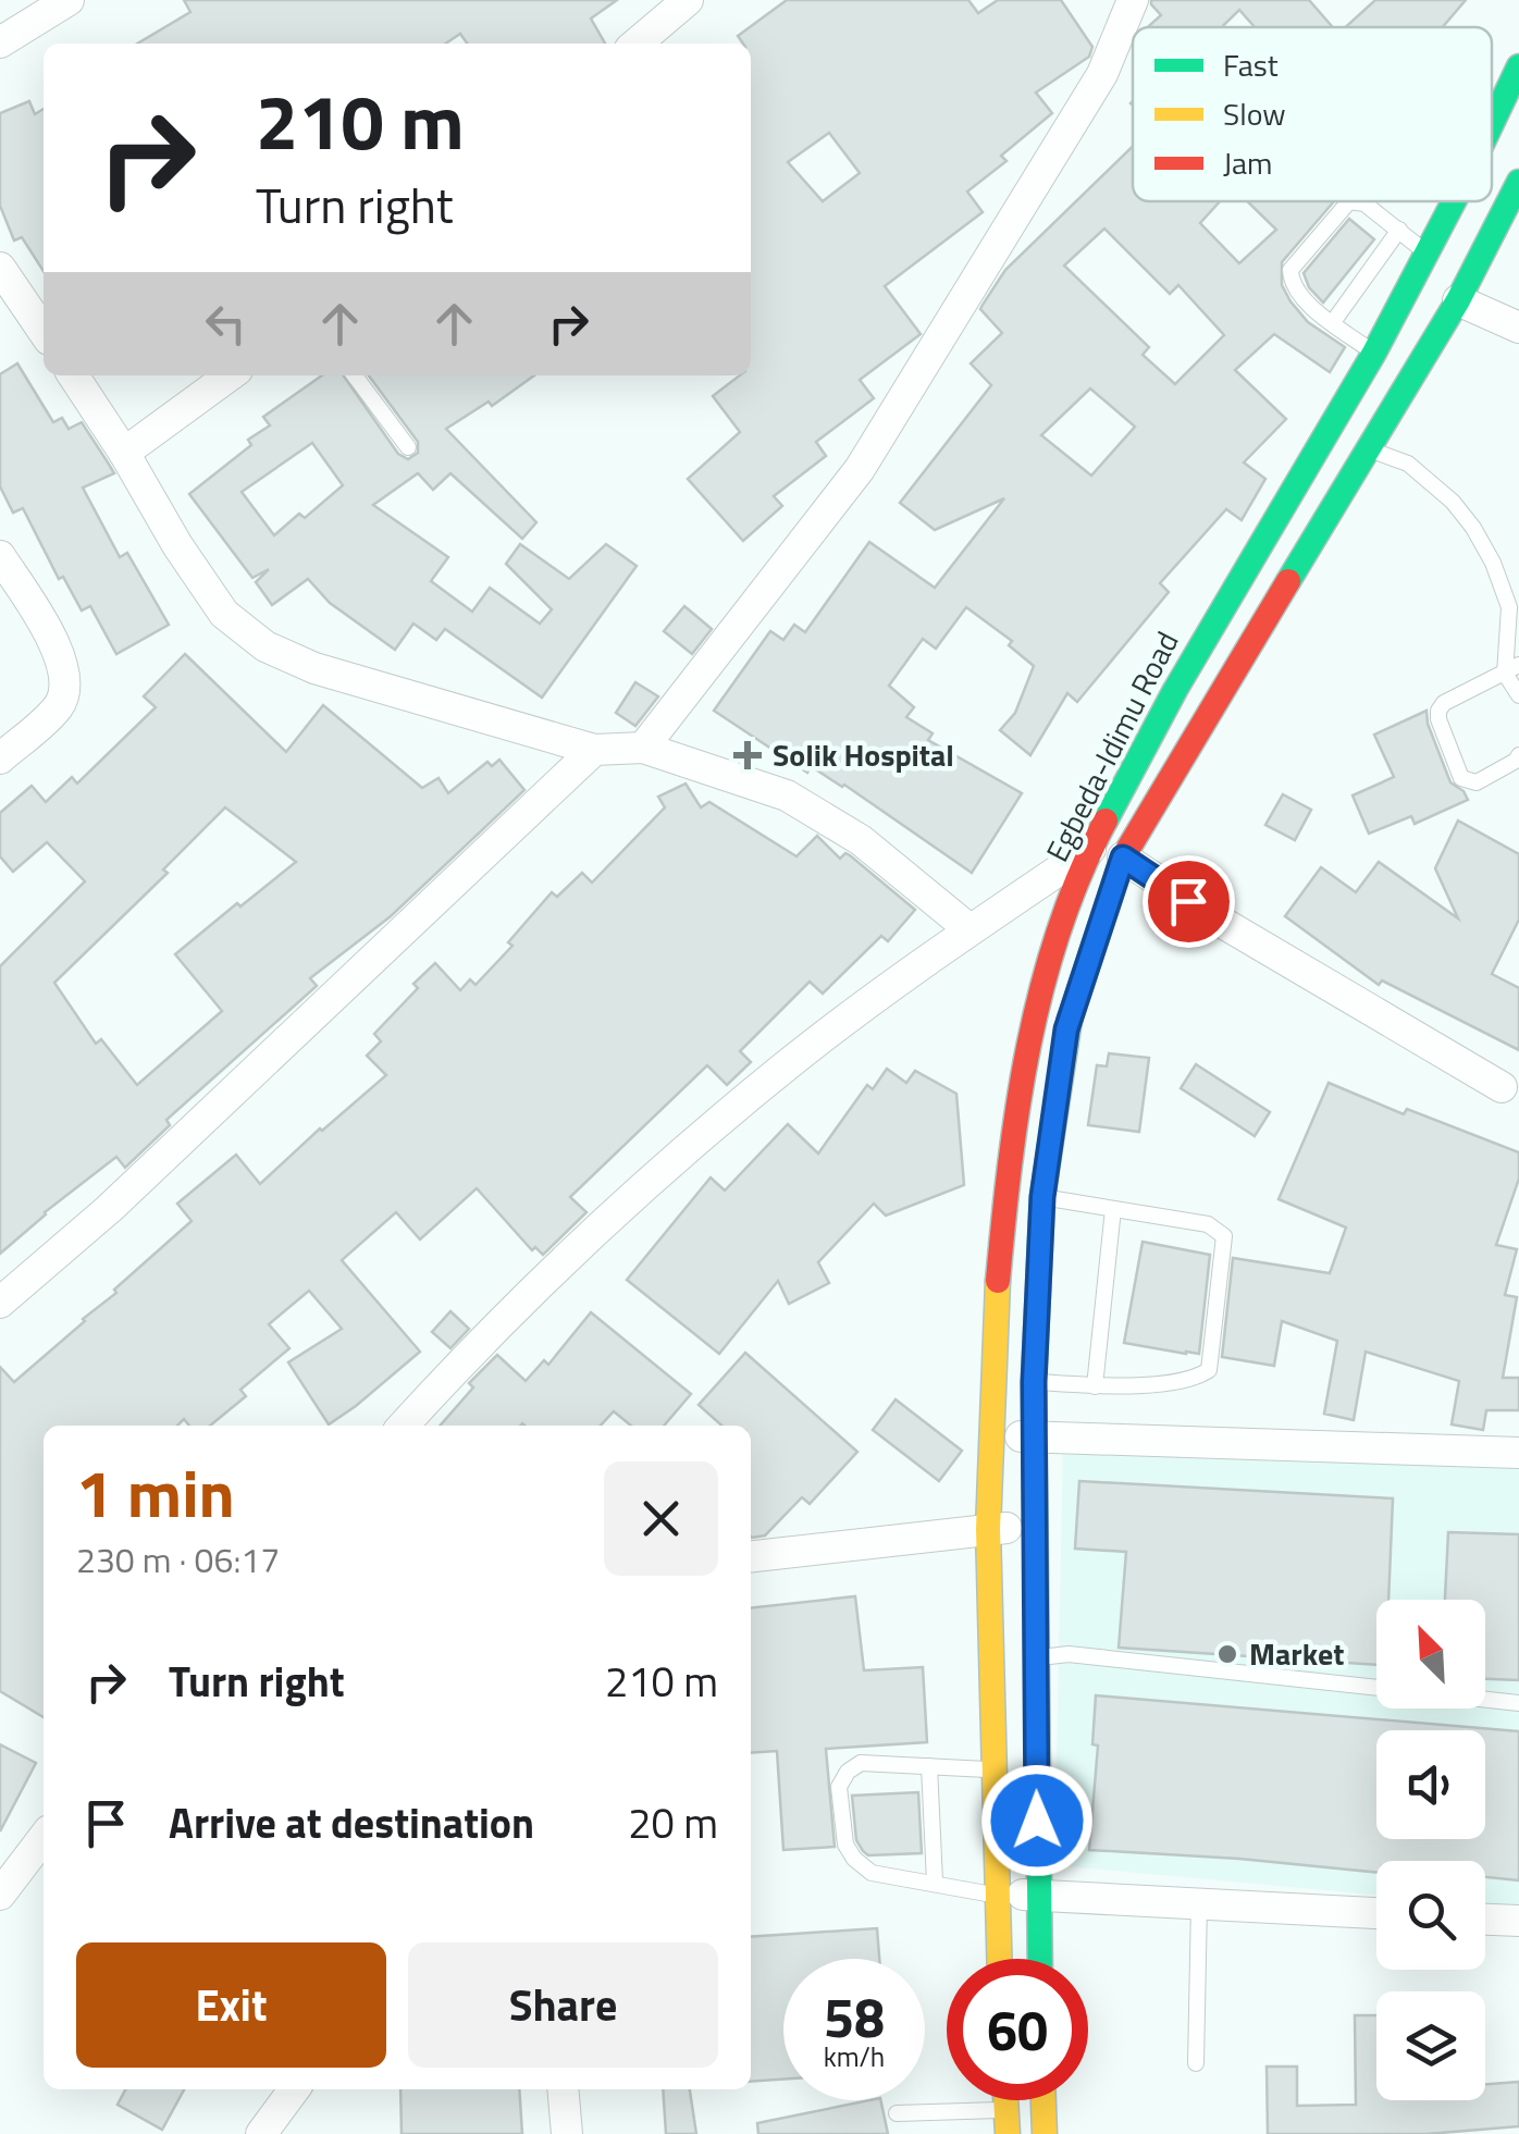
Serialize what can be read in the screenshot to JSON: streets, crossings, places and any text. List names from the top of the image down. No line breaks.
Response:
{"streets":{"main road":["Egbeda-Idimu Road"]},"places":{"health":["Solik Hospital"],"other":["Market"]},"legend":["Fast","Slow","Jam"],"north":"top left","page":{"turn":["210 m","Turn right"],"heading":["1 min","230 m · 06:17"],"list":[{"name":"Turn right","value":"210 m"},{"name":"Arrive at destination","value":"20 m"}],"buttons":["Exit","Share"],"speed":"58 km/h","limit":"60"}}
